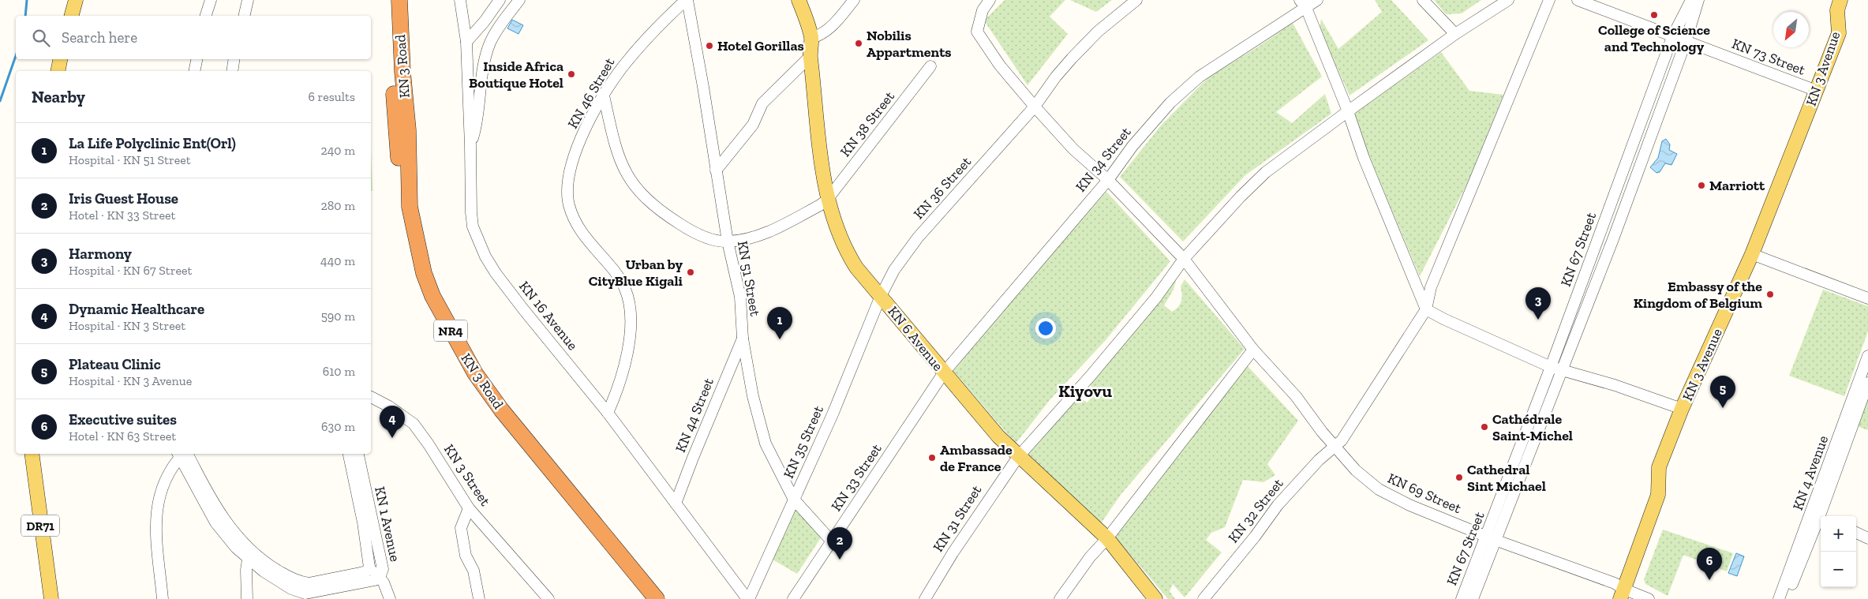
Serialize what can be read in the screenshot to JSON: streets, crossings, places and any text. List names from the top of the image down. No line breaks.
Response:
{"streets":{"highway":["KN 3 Road","NR4"],"main road":["KN 3 Avenue","KN 6 Avenue","DR71"],"street":["KN 73 Street","KN 46 Street","KN 38 Street","KN 34 Street","KN 36 Street","KN 67 Street","KN 51 Street","KN 16 Avenue","KN 44 Street","KN 35 Street","KN 4 Avenue","KN 3 Street","KN 33 Street","KN 69 Street","KN 32 Street","KN 31 Street","KN 1 Avenue"]},"crossings":[["KN 73 Street","KN 3 Avenue"],["KN 73 Street","KN 67 Street"],["KN 3 Avenue","KN 69 Street"],["KN 46 Street","KN 51 Street"],["KN 46 Street","KN 16 Avenue"],["KN 38 Street","KN 51 Street"],["KN 38 Street","KN 6 Avenue"],["KN 34 Street","KN 6 Avenue"],["KN 34 Street","KN 33 Street"],["KN 34 Street","KN 69 Street"],["KN 36 Street","KN 6 Avenue"],["KN 36 Street","KN 35 Street"],["KN 67 Street","KN 69 Street"],["KN 51 Street","KN 44 Street"],["KN 51 Street","KN 35 Street"],["KN 51 Street","KN 33 Street"],["KN 16 Avenue","KN 44 Street"],["KN 16 Avenue","KN 35 Street"],["KN 6 Avenue","KN 35 Street"],["KN 6 Avenue","KN 33 Street"],["KN 6 Avenue","KN 31 Street"],["KN 69 Street","KN 32 Street"],["KN 69 Street","KN 31 Street"]],"districts":["Kiyovu"],"places":["College of Science and Technology","Nobilis Appartments","Hotel Gorillas","Inside Africa Boutique Hotel","Marriott","Urban by CityBlue Kigali","Embassy of the Kingdom of Belgium","Cathédrale Saint-Michel","Ambassade de France","Cathedral Sint Michael"],"north":"bottom left","page":{"search":"Search here","heading":["Nearby","6 results"],"list":[{"mark":"1","name":"La Life Polyclinic Ent(Orl)","note":"Hospital · KN 51 Street","value":"240 m"},{"mark":"2","name":"Iris Guest House","note":"Hotel · KN 33 Street","value":"280 m"},{"mark":"3","name":"Harmony","note":"Hospital · KN 67 Street","value":"440 m"},{"mark":"4","name":"Dynamic Healthcare","note":"Hospital · KN 3 Street","value":"590 m"},{"mark":"5","name":"Plateau Clinic","note":"Hospital · KN 3 Avenue","value":"610 m"},{"mark":"6","name":"Executive suites","note":"Hotel · KN 63 Street","value":"630 m"}],"pins":["3","1","5","4","2","6"],"map_buttons":["+","−"]}}
